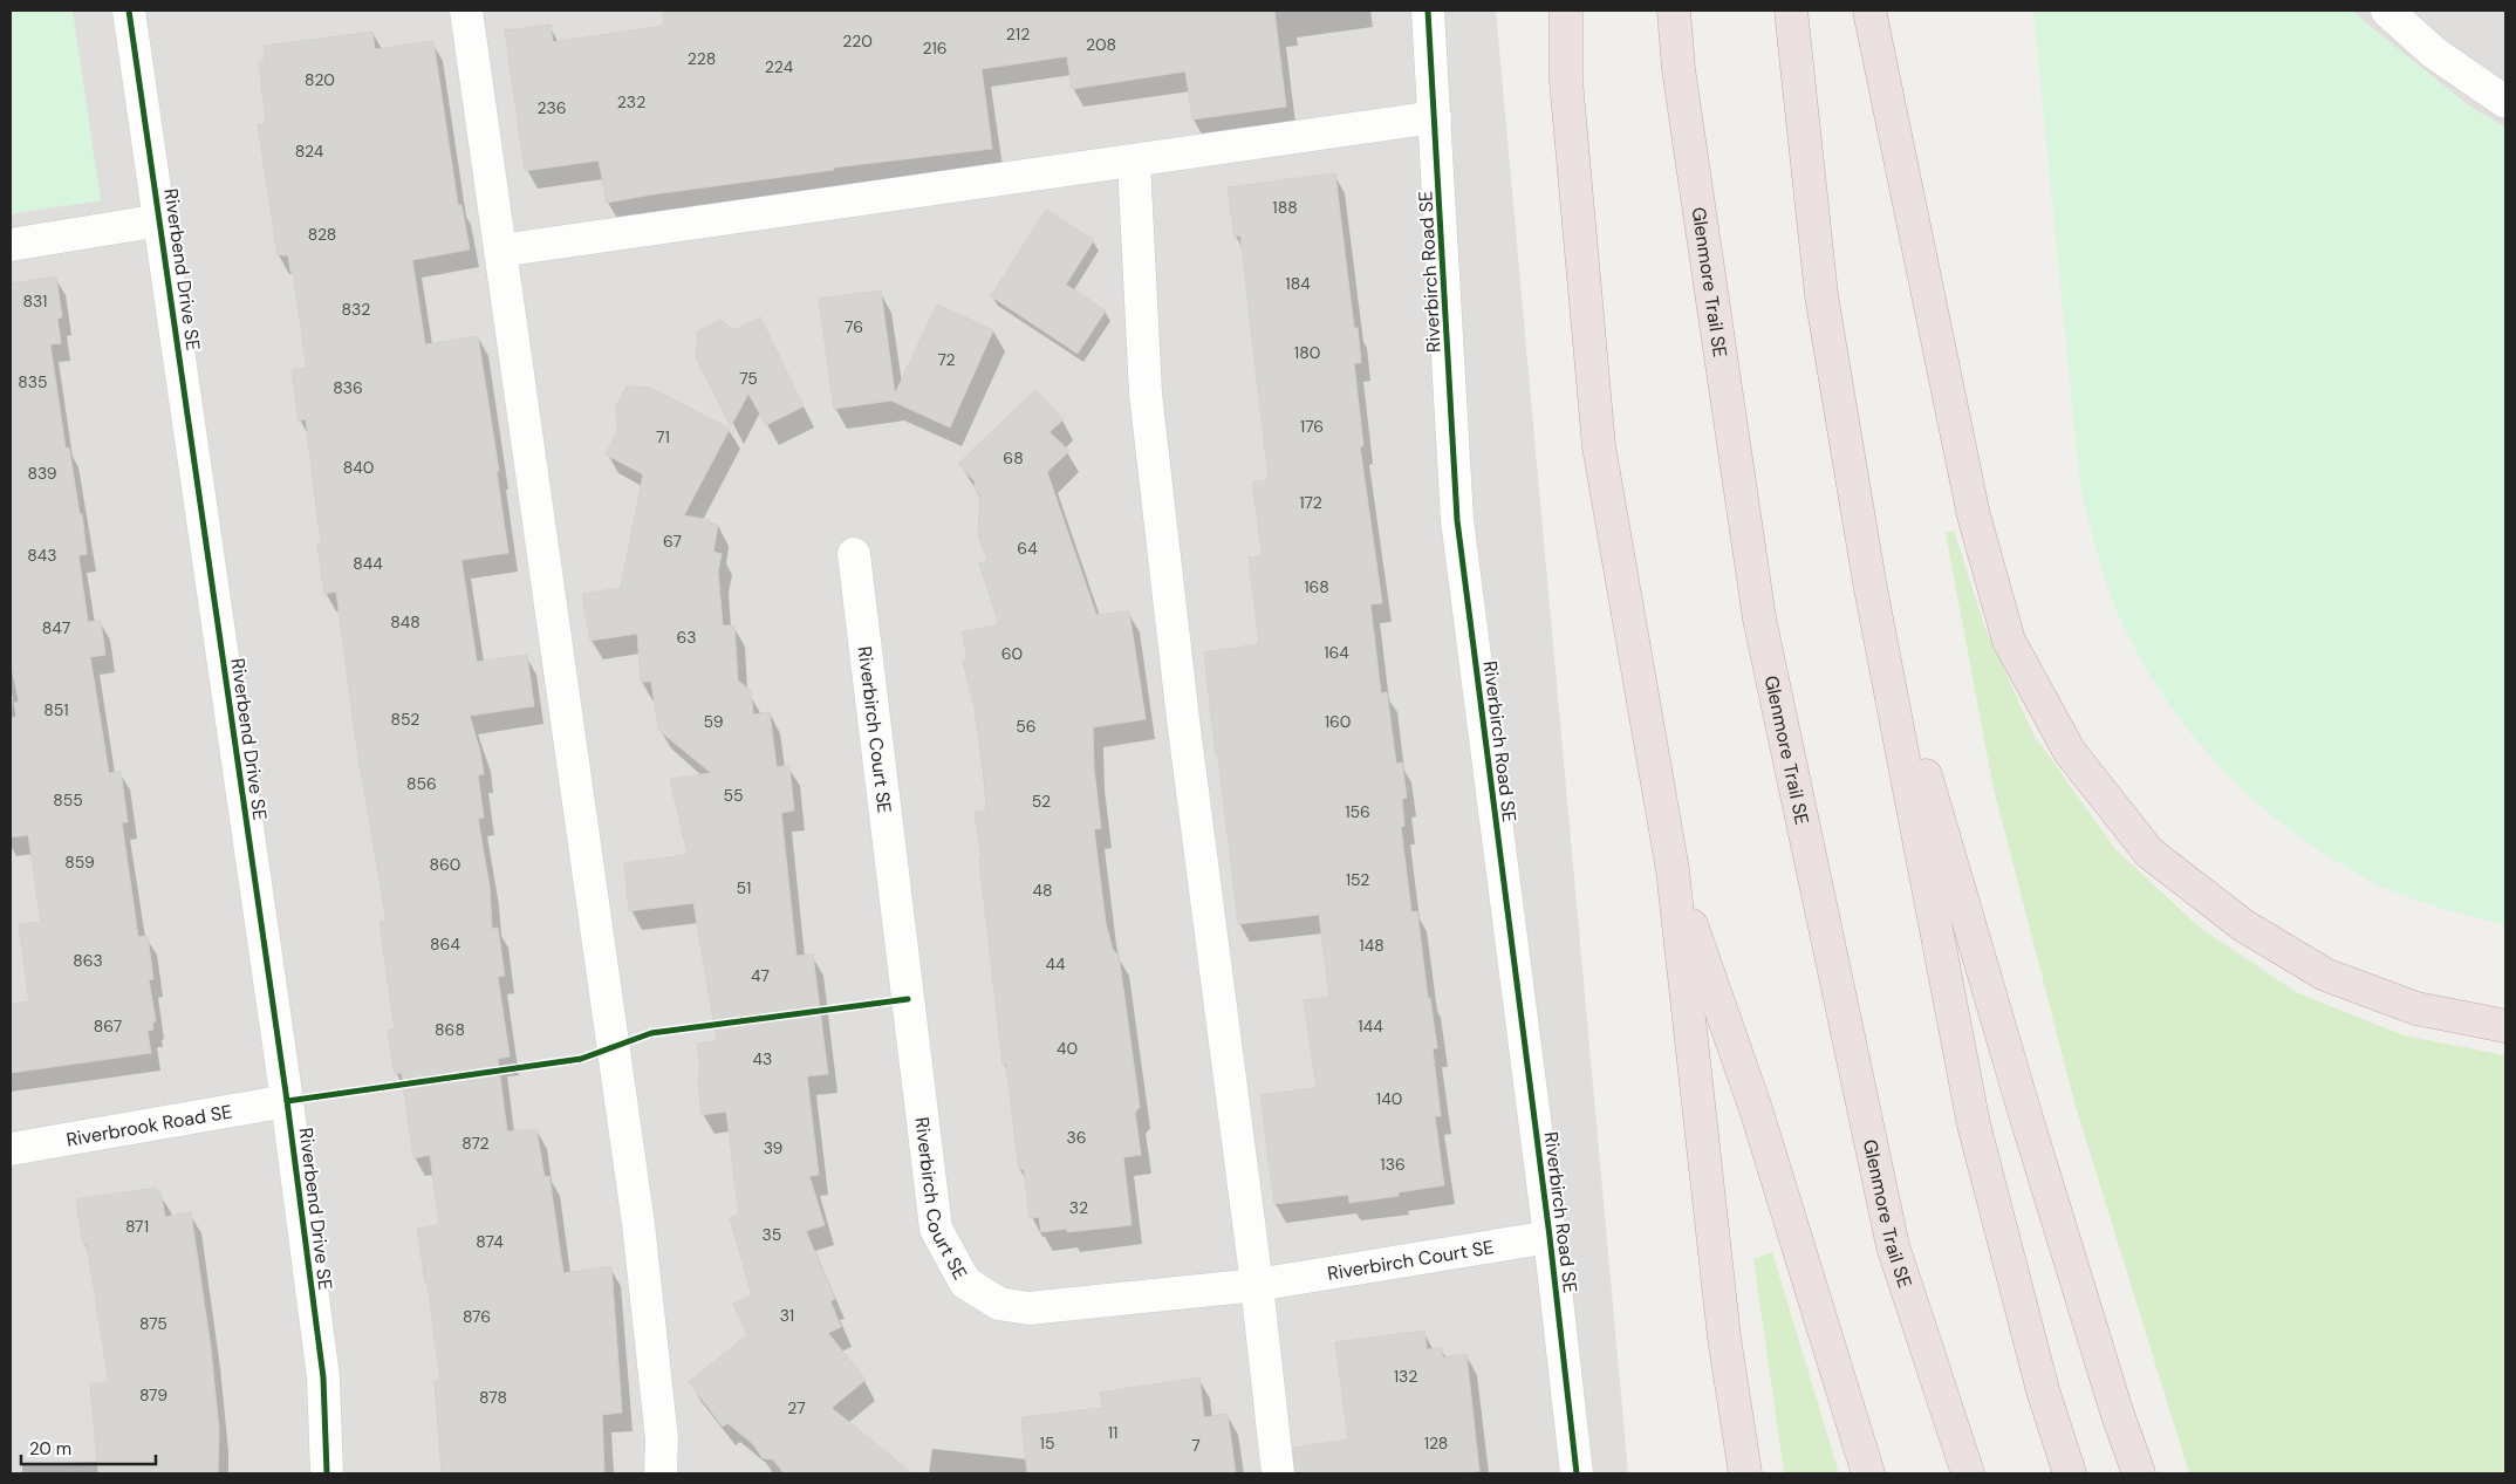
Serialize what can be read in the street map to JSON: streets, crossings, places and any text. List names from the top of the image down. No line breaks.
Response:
{"streets":{"highway":["Glenmore Trail SE"],"street":["Riverbend Drive SE","Riverbirch Road SE","Riverbirch Court SE","Riverbrook Road SE"]},"crossings":[["Riverbend Drive SE","Riverbrook Road SE"],["Riverbirch Road SE","Riverbirch Court SE"]],"house_numbers":["212","220","208","216","228","224","820","232","236","824","188","828","184","831","832","76","180","72","75","835","836","176","71","68","840","839","172","67","64","843","844","168","848","847","63","164","60","851","852","59","160","56","856","55","855","52","156","859","860","152","51","48","864","148","863","44","47","867","144","868","40","43","140","36","872","39","136","32","871","35","874","31","876","875","132","879","878","27","11","15","128","7"],"scale_bar":"20 m"}
